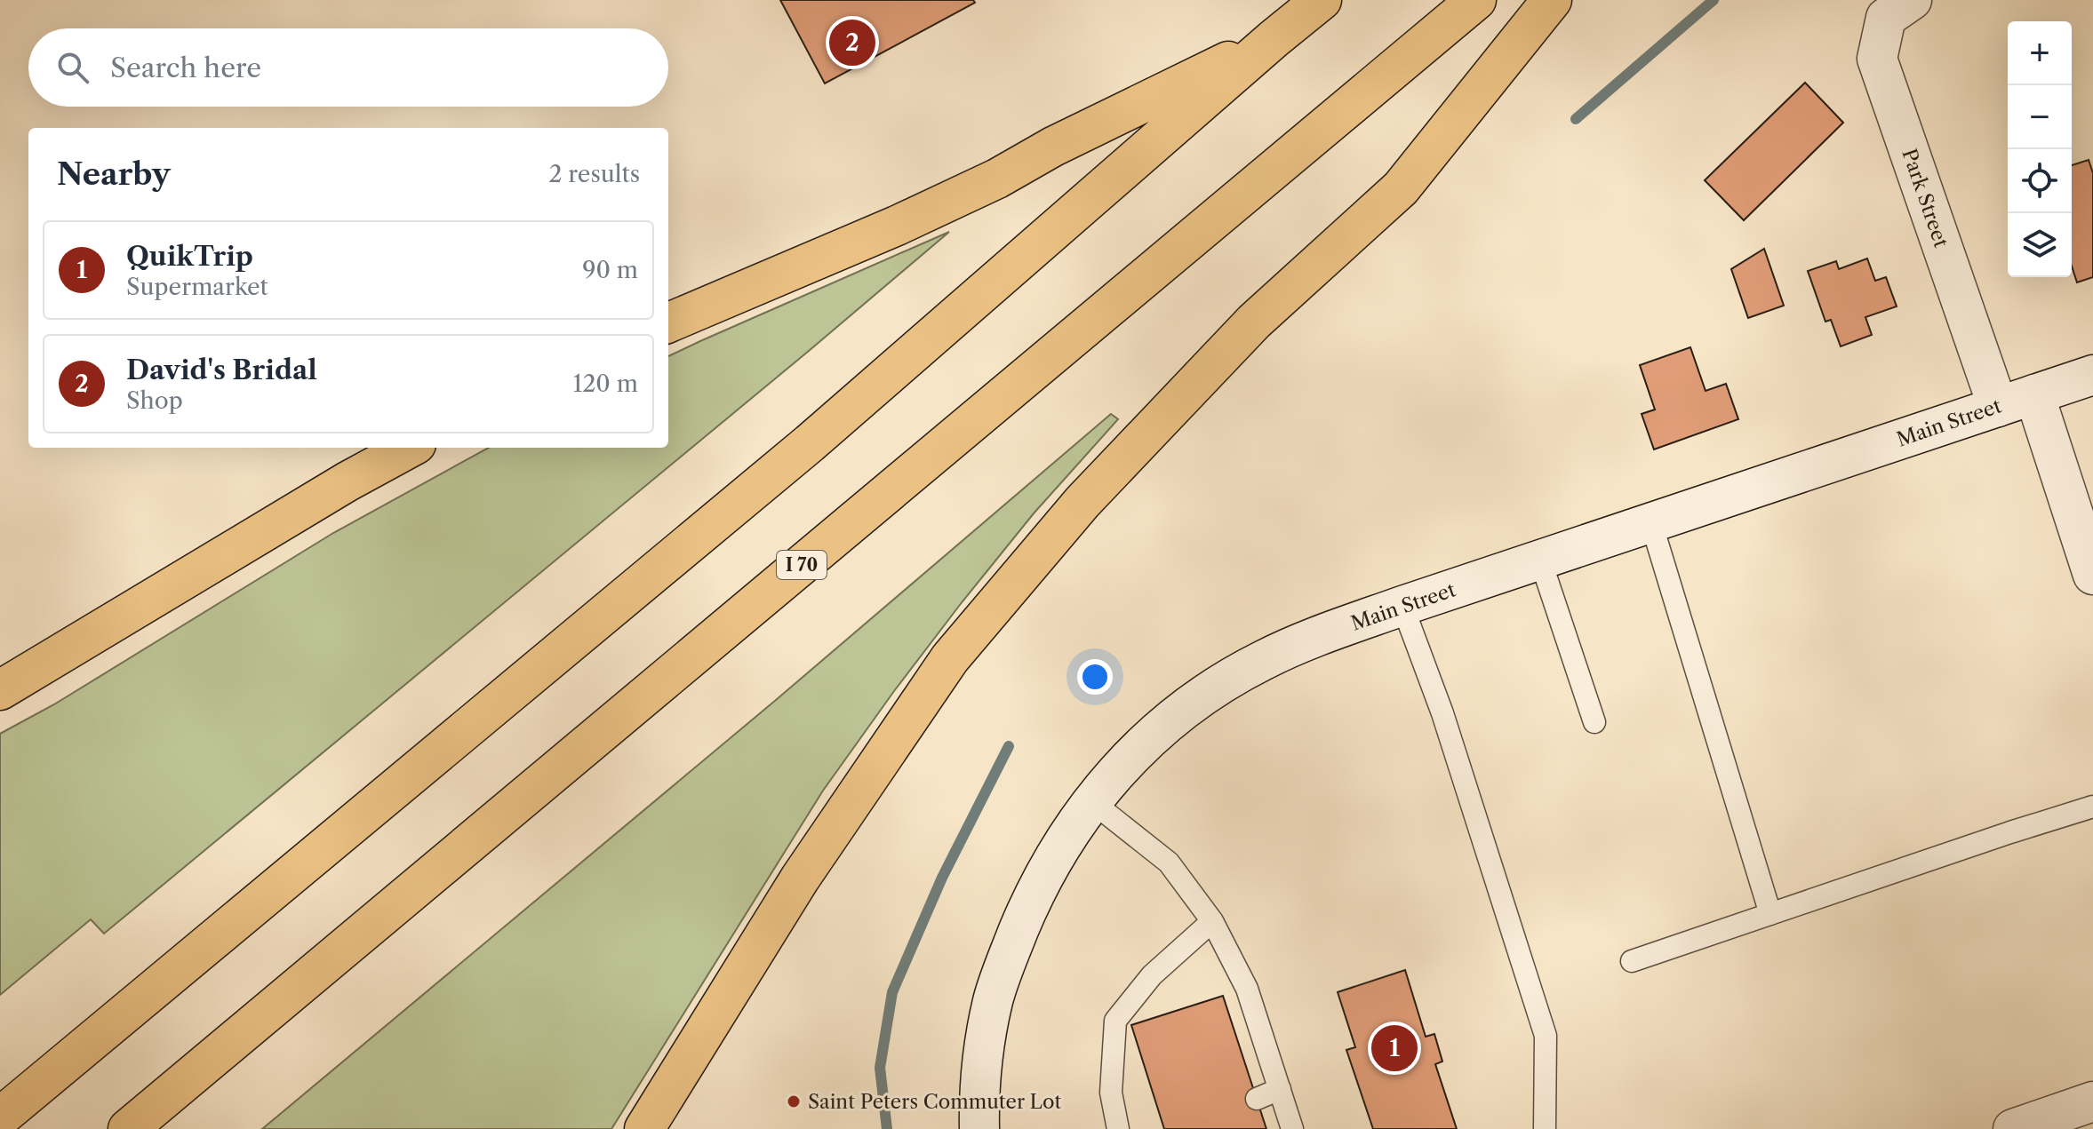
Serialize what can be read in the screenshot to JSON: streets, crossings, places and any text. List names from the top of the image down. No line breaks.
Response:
{"streets":{"highway":["I 70"],"street":["Park Street","Main Street"]},"crossings":[["Park Street","Main Street"]],"places":["Saint Peters Commuter Lot"],"page":{"pins":["2","1"],"map_buttons":["+","−"],"search":"Search here","heading":["Nearby","2 results"],"list":[{"mark":"1","name":"QuikTrip","note":"Supermarket","value":"90 m"},{"mark":"2","name":"David's Bridal","note":"Shop","value":"120 m"}]}}
